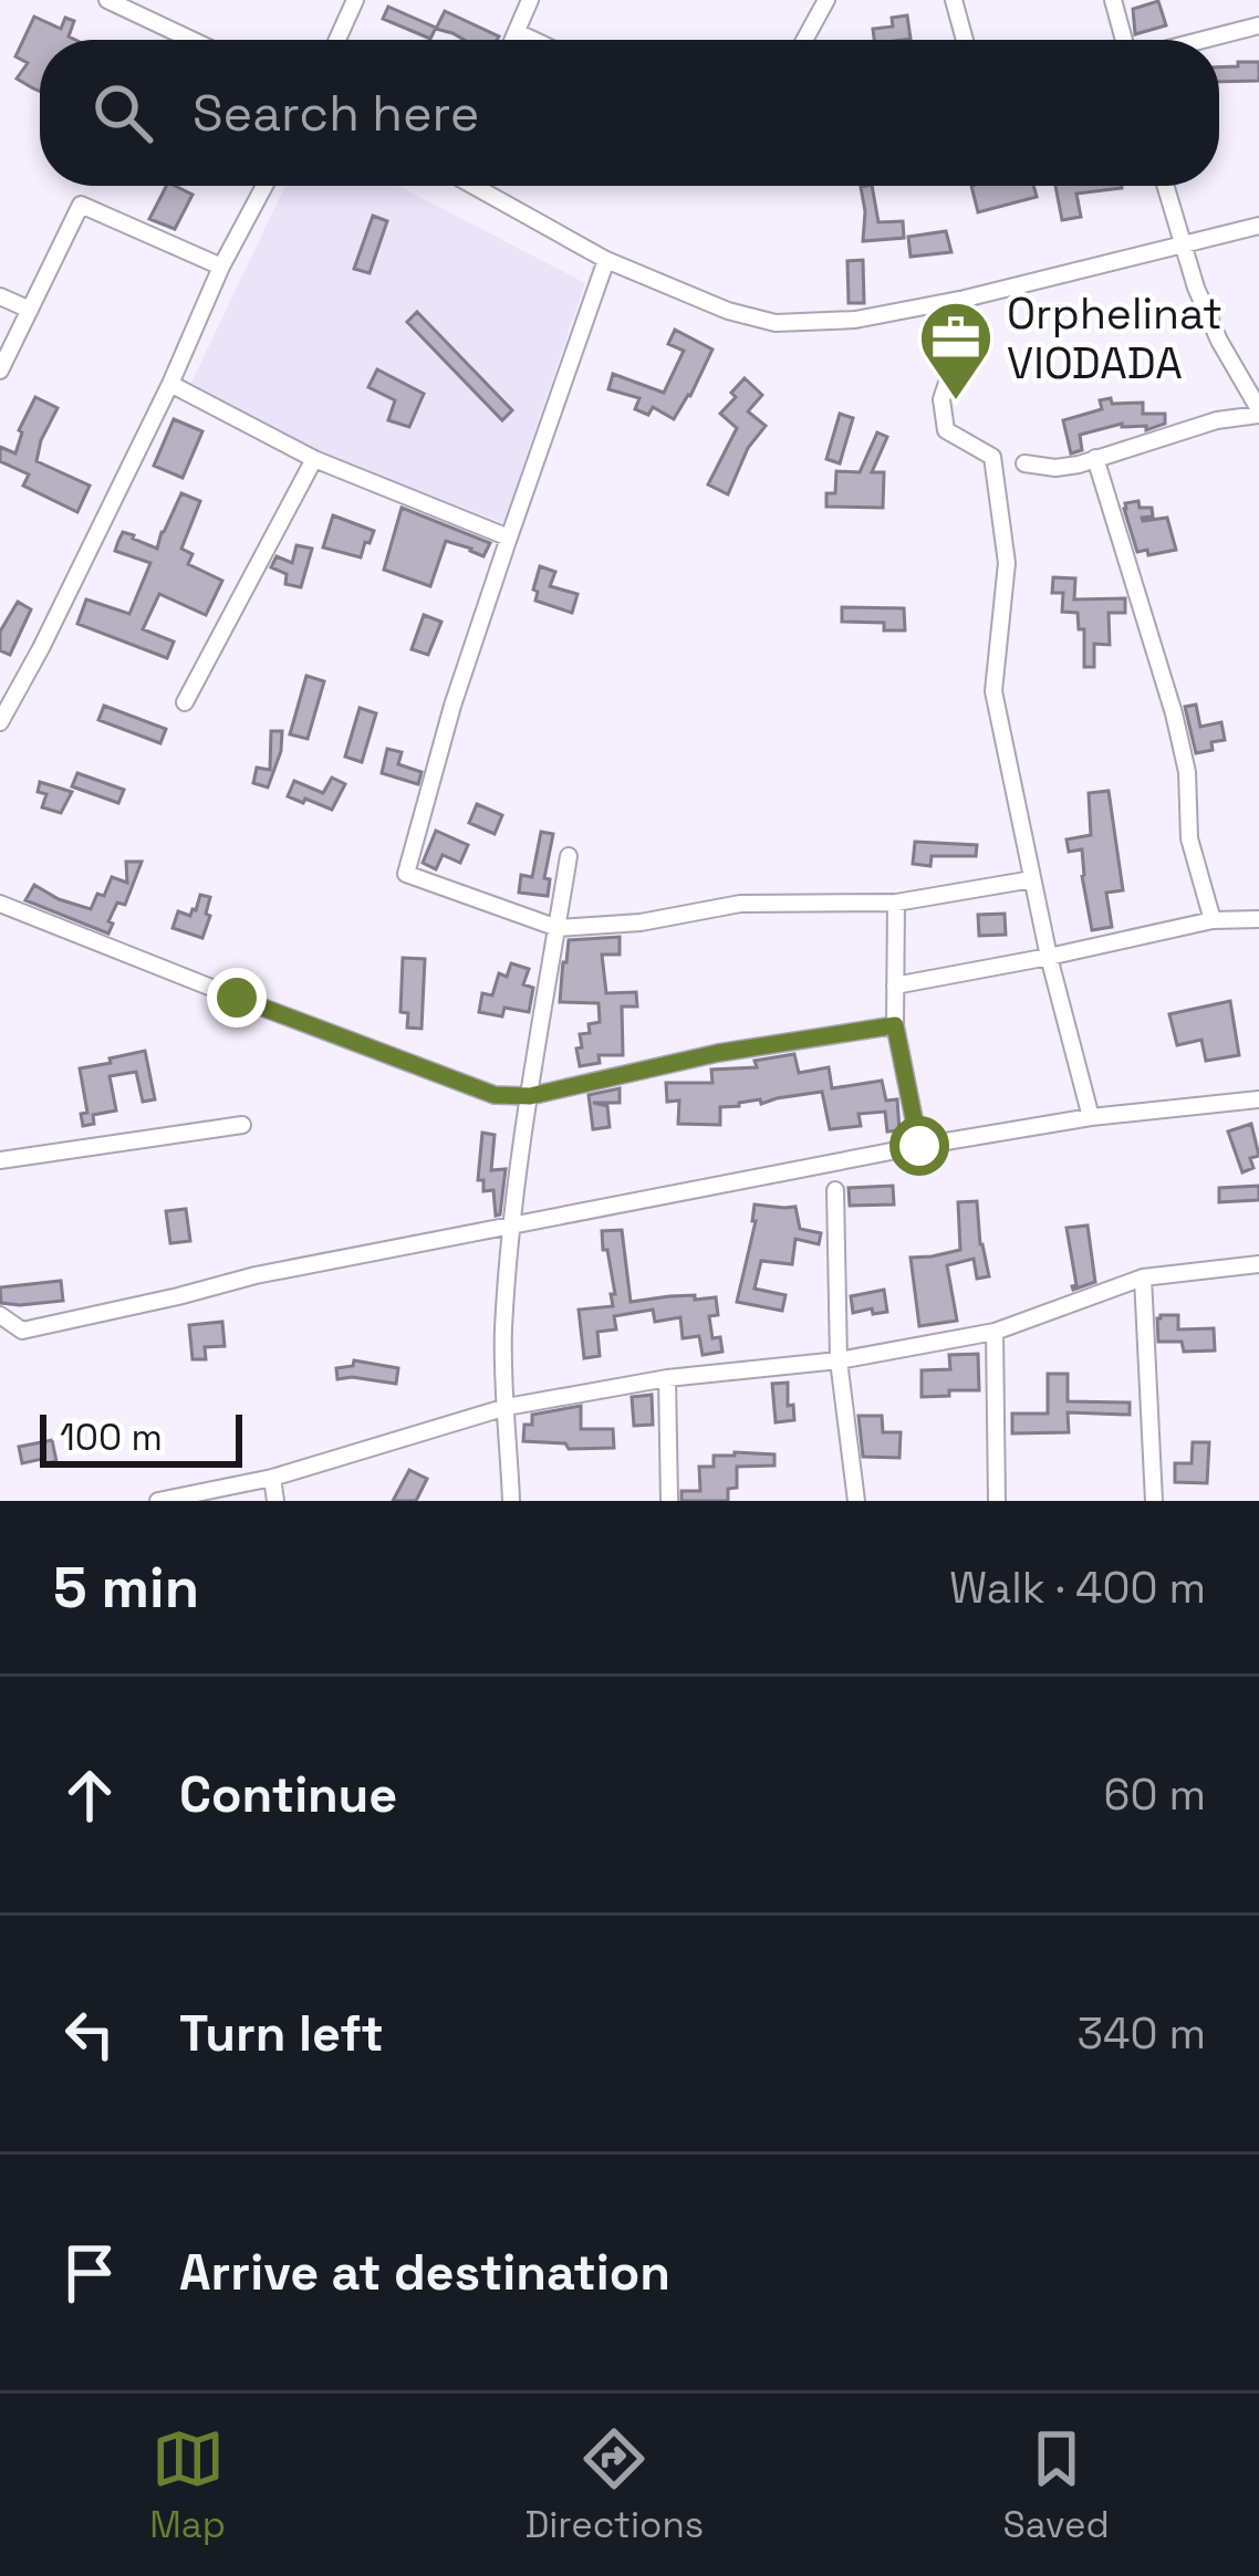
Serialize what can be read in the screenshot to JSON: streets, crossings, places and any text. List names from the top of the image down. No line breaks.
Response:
{"places":{"office":["Orphelinat VIODADA"]},"scale_bar":"100 m","page":{"search":"Search here","scale":"100 m","heading":["5 min","Walk · 400 m"],"list":[["Continue","60 m"],["Turn left","340 m"],"Arrive at destination"],"nav":["Map","Directions","Saved"]}}
